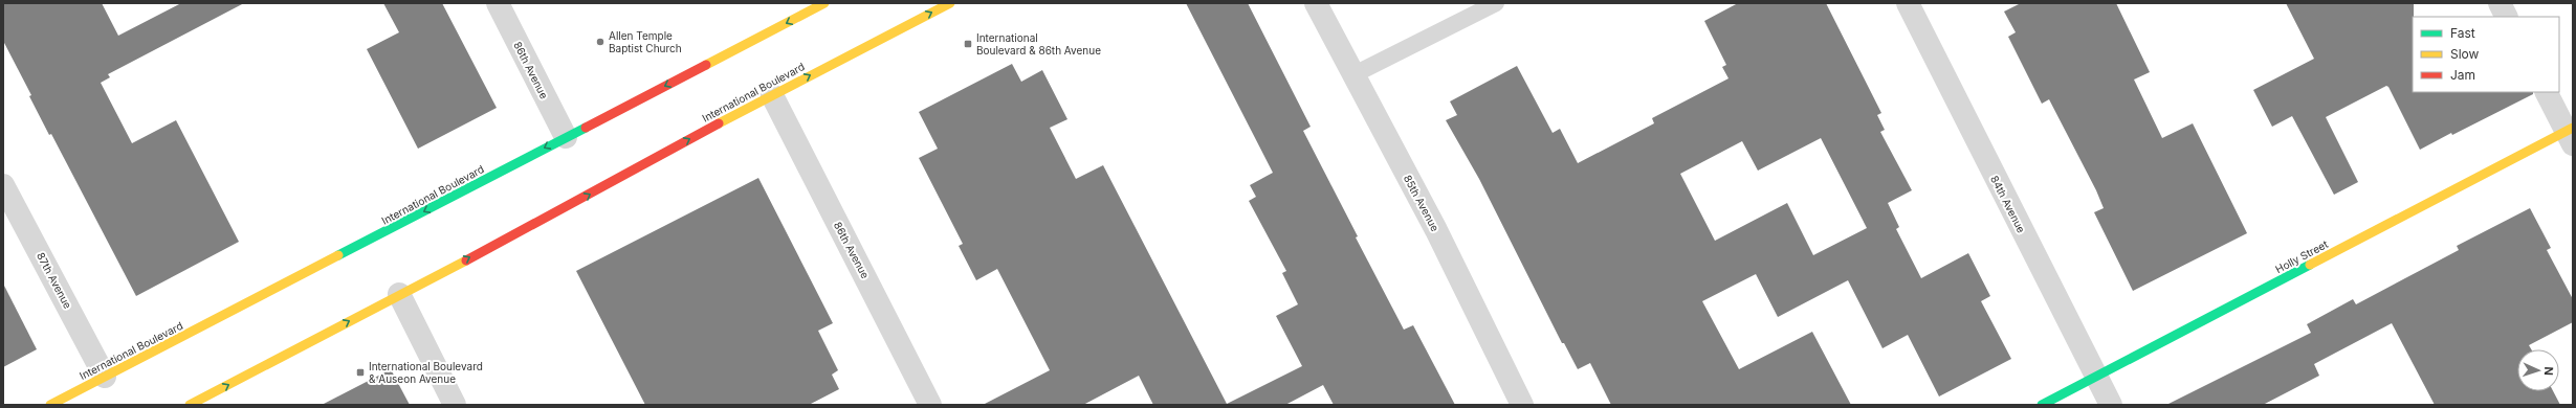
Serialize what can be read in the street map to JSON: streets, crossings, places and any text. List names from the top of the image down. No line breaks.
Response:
{"streets":{"main road":["International Boulevard","Holly Street"],"street":["86th Avenue","85th Avenue","84th Avenue","87th Avenue"]},"crossings":[["86th Avenue","International Boulevard"],["International Boulevard","87th Avenue"],["84th Avenue","Holly Street"]],"places":{"other":["Allen Temple Baptist Church"],"transit":["International Boulevard & 86th Avenue","International Boulevard & Auseon Avenue"]},"legend":["Fast","Slow","Jam"],"north":"right"}
